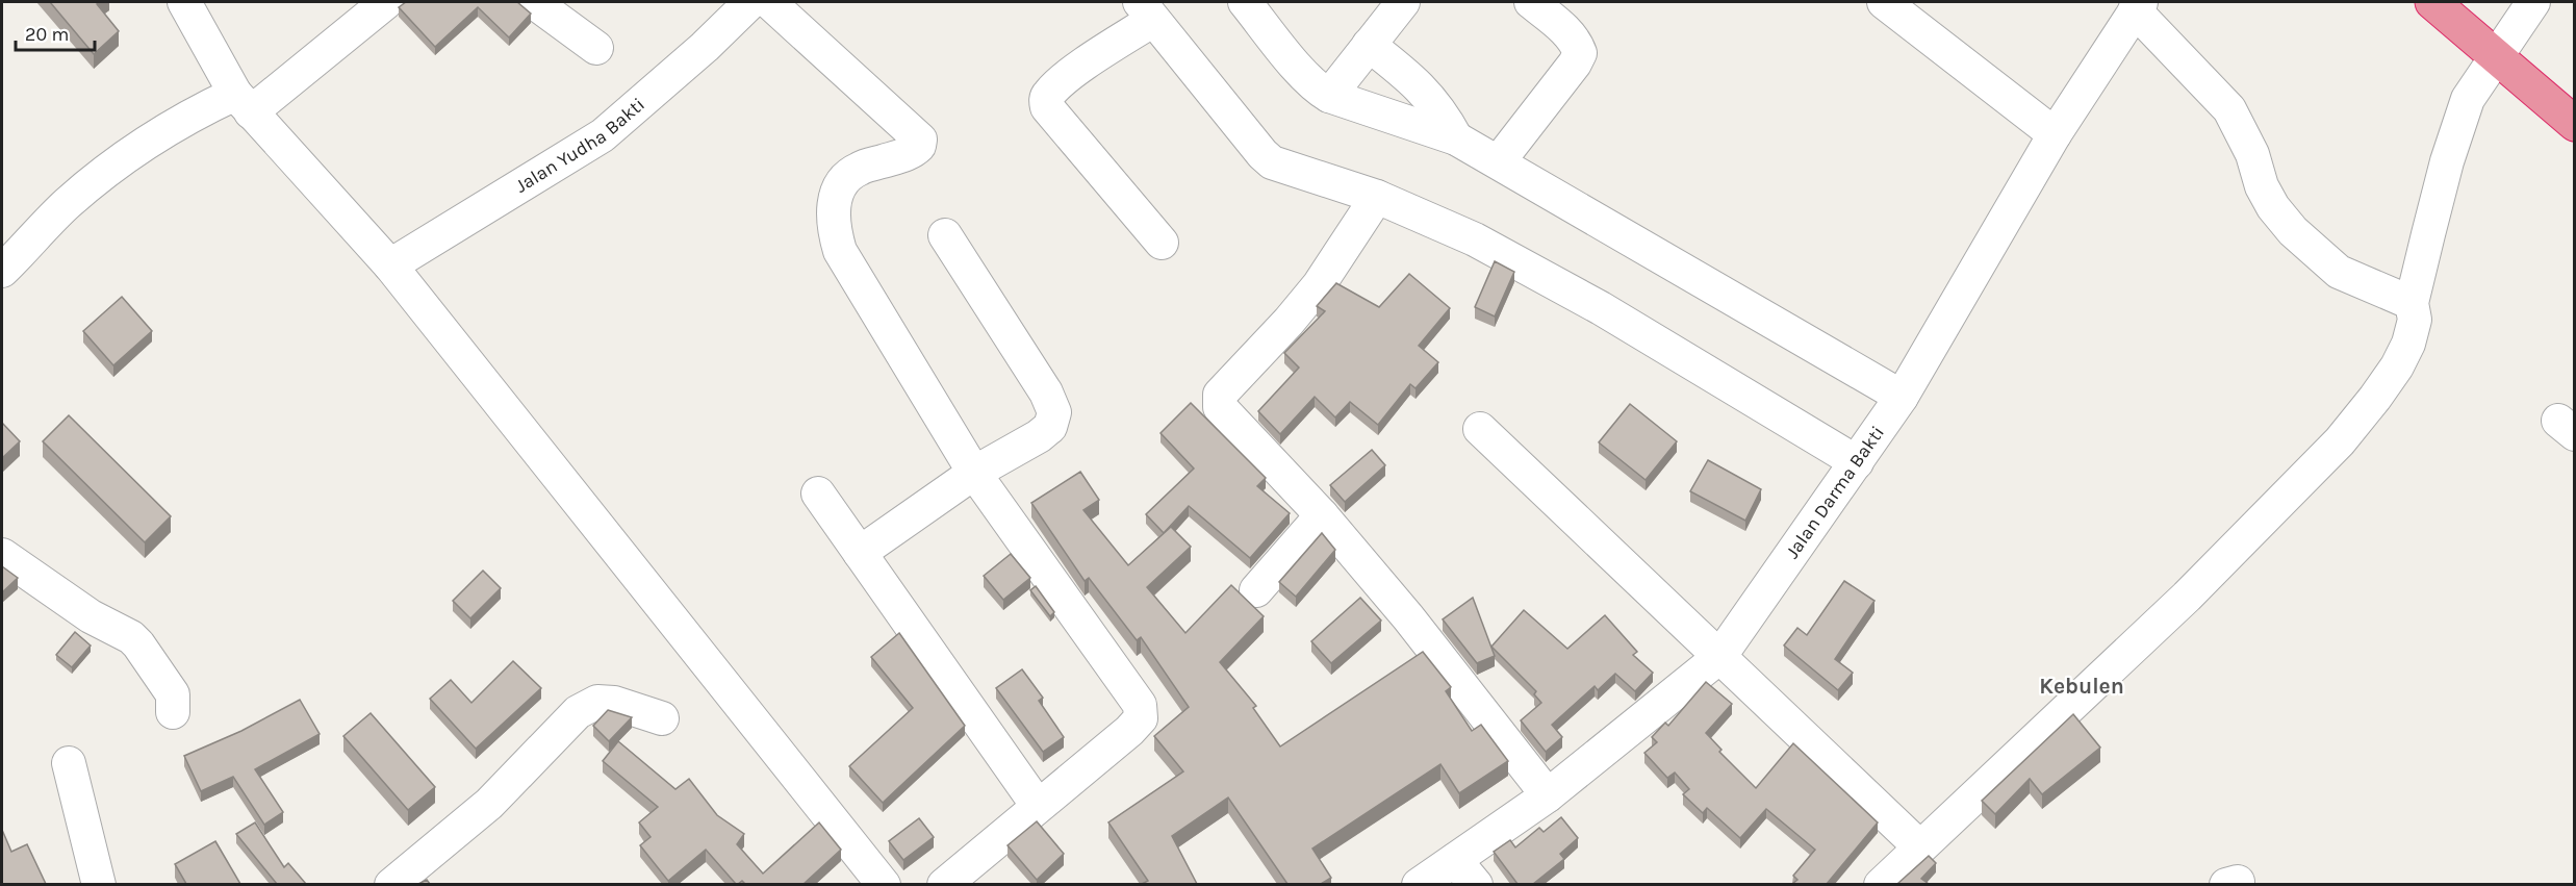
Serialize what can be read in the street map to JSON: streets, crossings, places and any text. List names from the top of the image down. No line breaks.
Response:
{"streets":{"street":["Jalan Yudha Bakti","Jalan Darma Bakti"]},"districts":["Kebulen"],"scale_bar":"20 m"}
